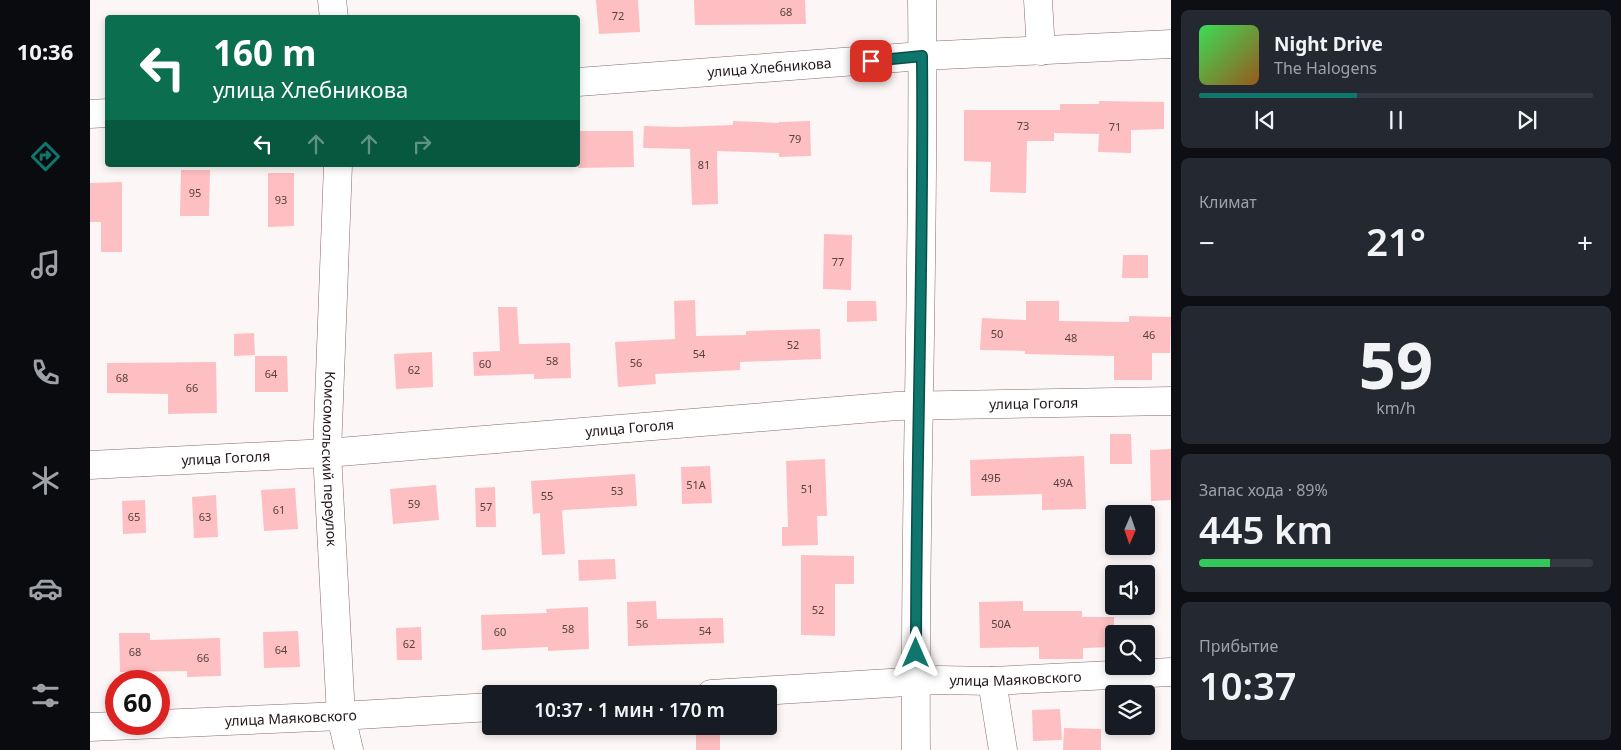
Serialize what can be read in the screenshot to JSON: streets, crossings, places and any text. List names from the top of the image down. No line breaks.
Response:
{"streets":{"street":["улица Хлебникова","улица Гоголя","Комсомольский переулок","улица Маяковского"]},"crossings":[["улица Гоголя","Комсомольский переулок"],["Комсомольский переулок","улица Маяковского"]],"house_numbers":["68","72","73","71","79","81","95","93","77","50","46","48","52","54","58","56","60","62","64","68","66","49Б","49А","51А","51","53","55","59","57","61","65","63","52","56","50А","58","54","60","62","64","68","66"],"north":"bottom","page":{"tabs":"10:36","turn":["160 m","улица Хлебникова"],"song":["Night Drive","The Halogens"],"tile":["Климат",["59","km/h"],["Запас хода · 89%","445 km"],["Прибытие","10:37"]],"heat":["−","21°","+"],"limit":"60","trip":"10:37 · 1 мин · 170 m"}}
